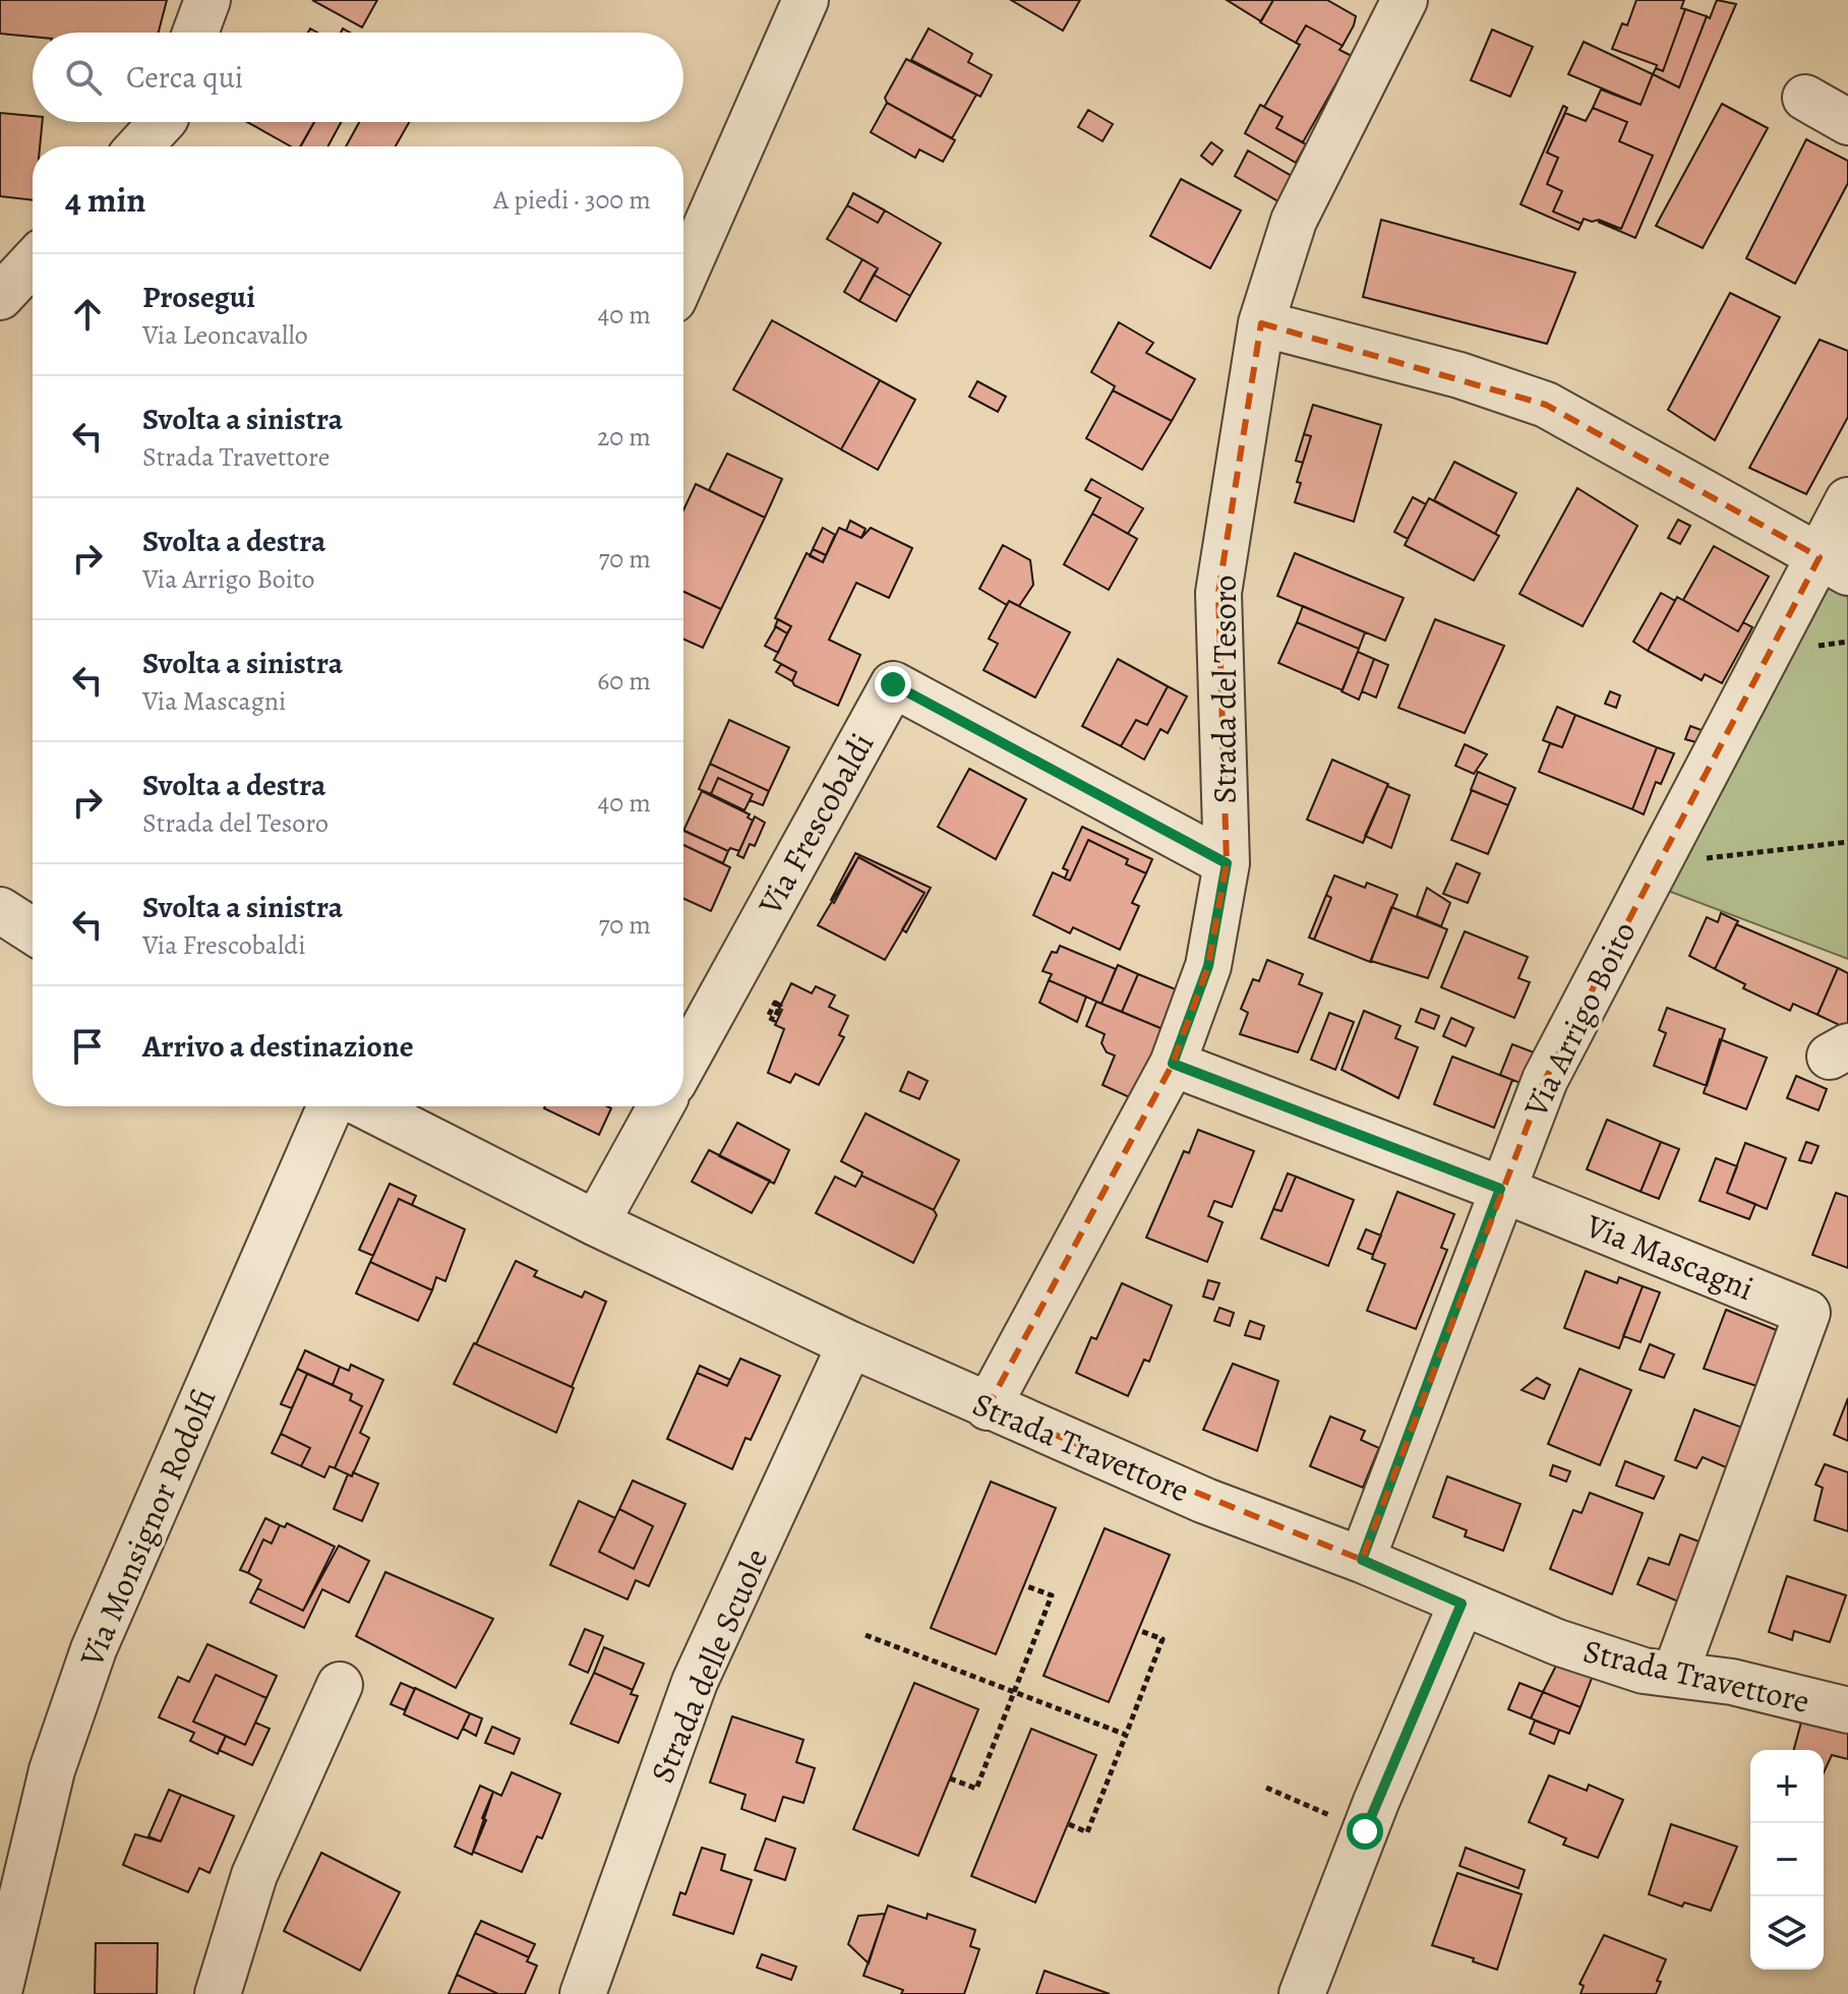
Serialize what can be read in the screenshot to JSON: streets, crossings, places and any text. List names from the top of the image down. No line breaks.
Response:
{"streets":{"street":["Strada del Tesoro","Via Frescobaldi","Via Arrigo Boito","Via Mascagni","Strada Travettore","Via Monsignor Rodolfi","Strada delle Scuole"]},"crossings":[["Strada del Tesoro","Via Frescobaldi"],["Strada del Tesoro","Via Mascagni"],["Strada del Tesoro","Strada Travettore"],["Via Arrigo Boito","Via Mascagni"],["Via Arrigo Boito","Strada Travettore"],["Via Mascagni","Strada Travettore"],["Strada Travettore","Strada delle Scuole"]],"page":{"search":"Cerca qui","heading":["4 min","A piedi · 300 m"],"list":[["Prosegui","Via Leoncavallo","40 m"],["Svolta a sinistra","Strada Travettore","20 m"],["Svolta a destra","Via Arrigo Boito","70 m"],["Svolta a sinistra","Via Mascagni","60 m"],["Svolta a destra","Strada del Tesoro","40 m"],["Svolta a sinistra","Via Frescobaldi","70 m"],"Arrivo a destinazione"],"map_buttons":["+","−"]}}
